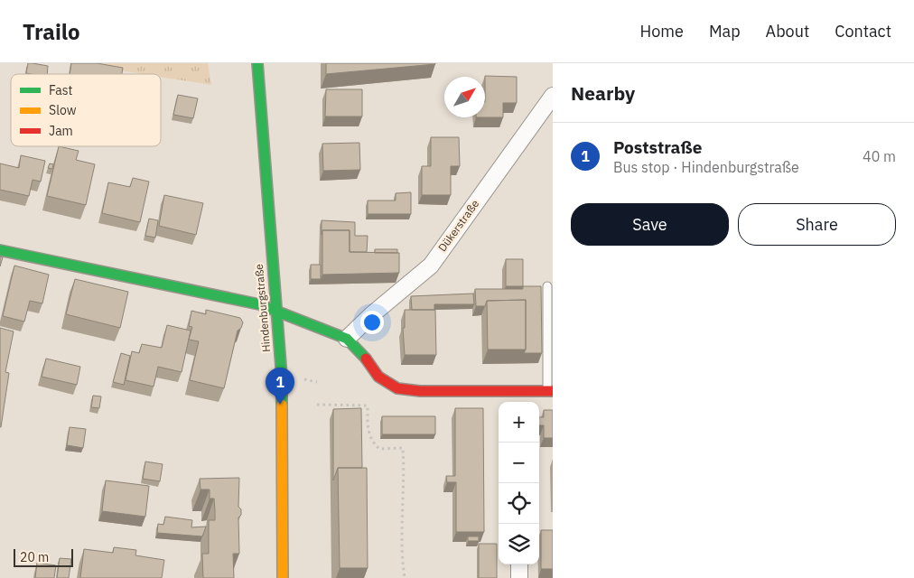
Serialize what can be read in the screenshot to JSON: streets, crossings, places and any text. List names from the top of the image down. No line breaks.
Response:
{"streets":{"street":["Dükerstraße","Hindenburgstraße"]},"legend":["Fast","Slow","Jam"],"scale_bar":"20 m","north":"top right","page":{"header":"Trailo","nav":["Home","Map","About","Contact"],"heading":"Nearby","list":[{"mark":"1","name":"Poststraße","note":"Bus stop · Hindenburgstraße","value":"40 m"}],"buttons":["Save","Share"],"pins":"1","map_buttons":["+","−"],"scale":"20 m"}}
